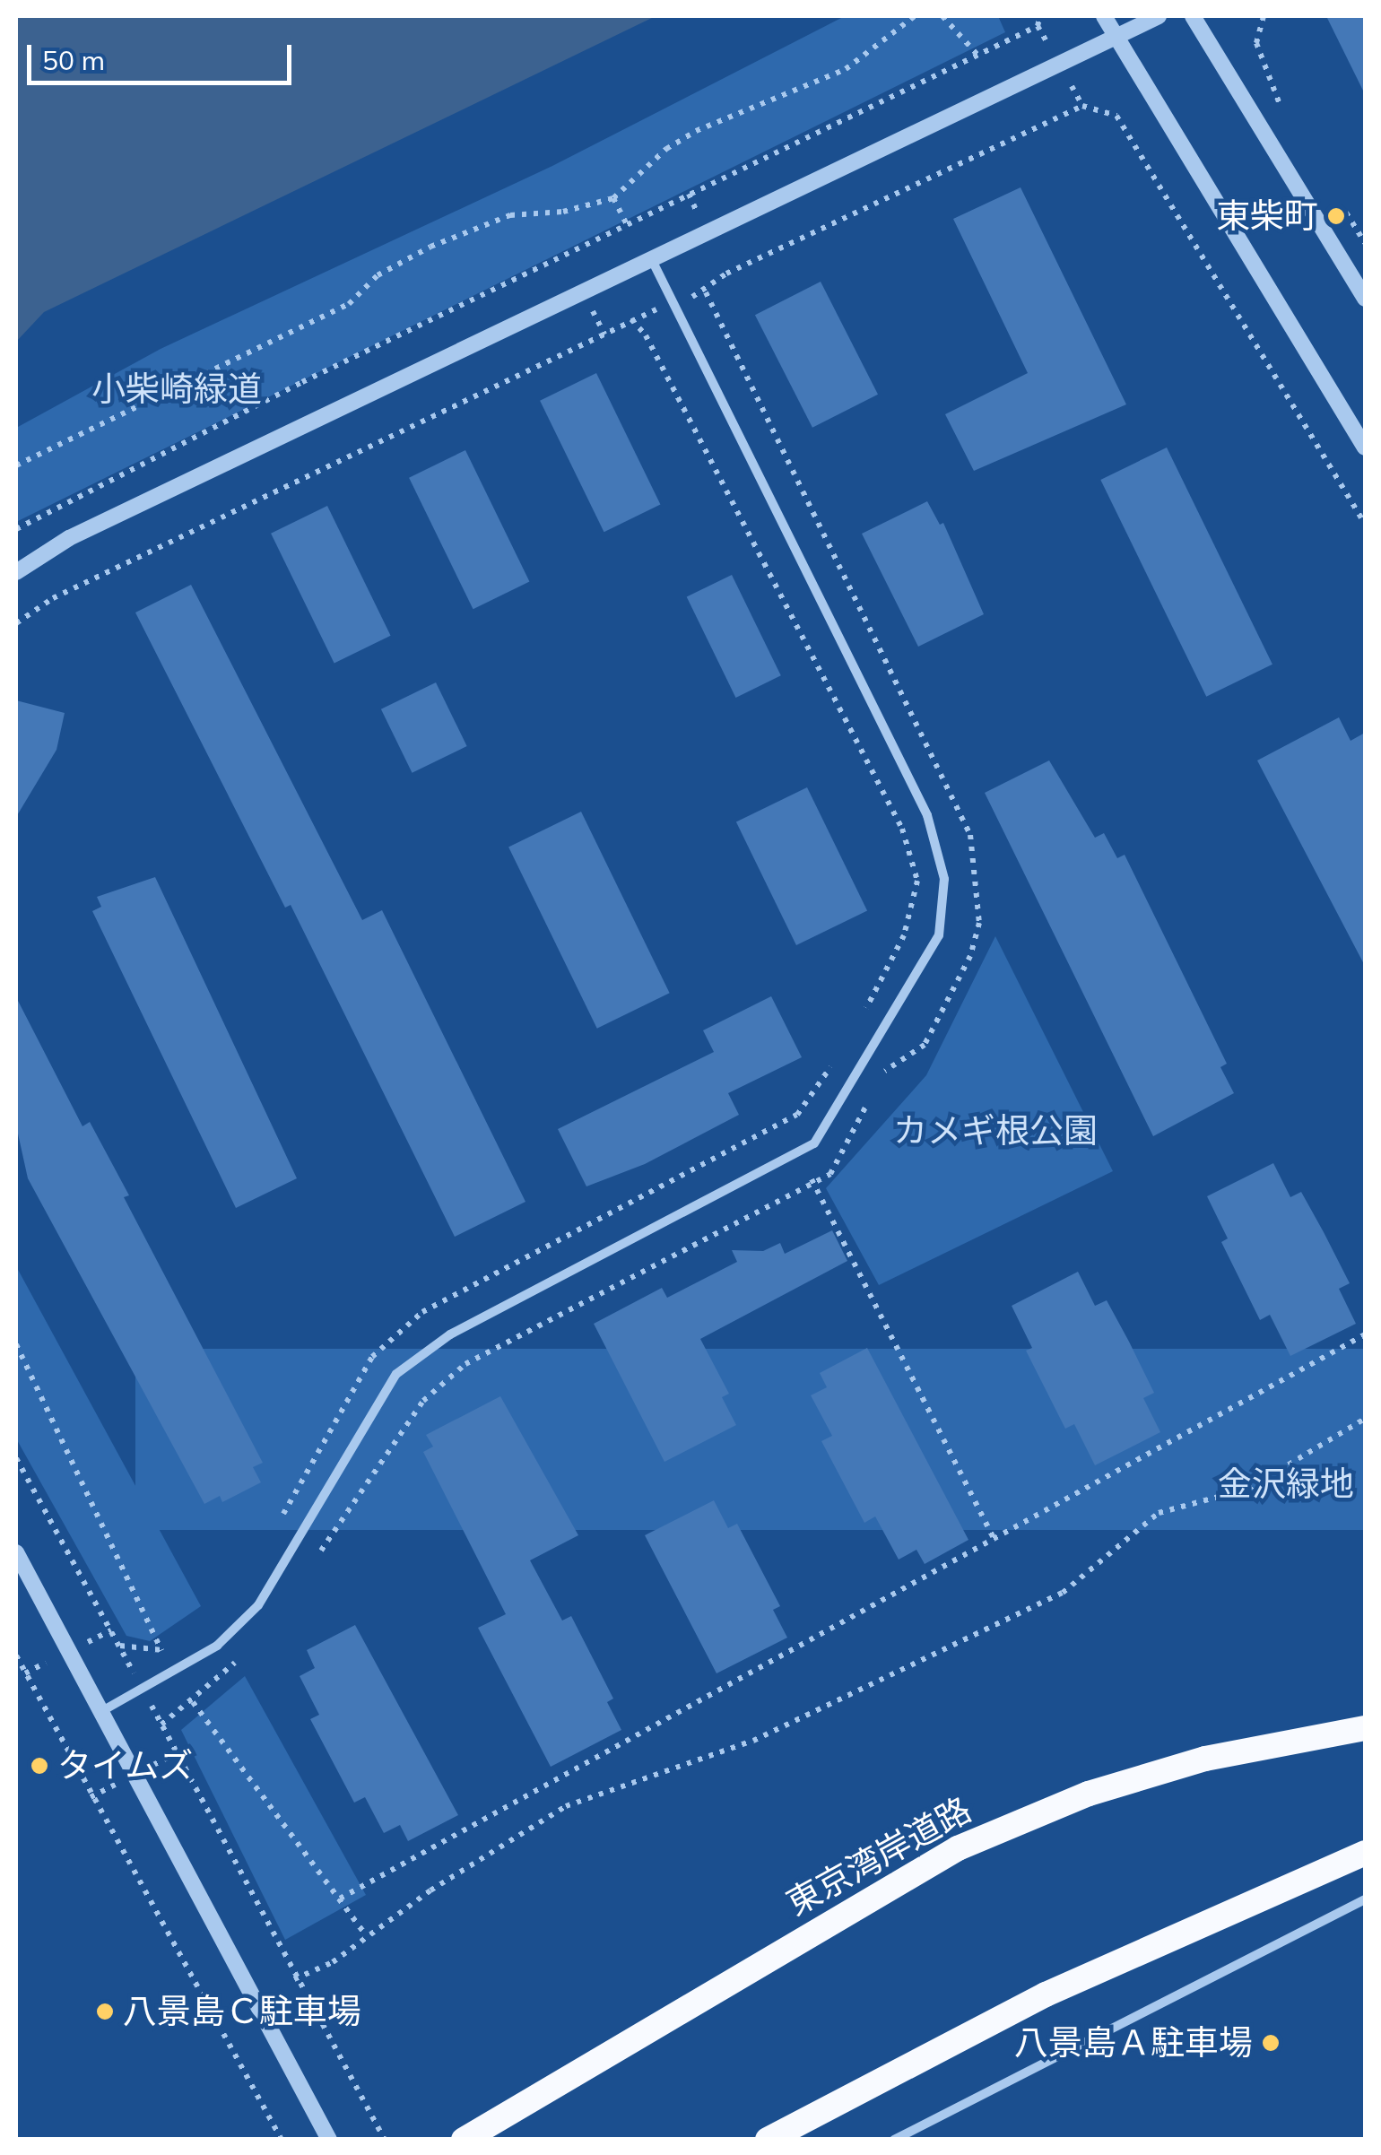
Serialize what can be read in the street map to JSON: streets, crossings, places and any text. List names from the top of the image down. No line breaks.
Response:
{"streets":{"highway":["東京湾岸道路"]},"parks":["小柴崎緑道","カメギ根公園","金沢緑地"],"places":["東柴町","タイムズ","八景島Ｃ駐車場","八景島Ａ駐車場"],"scale_bar":"50 m"}
